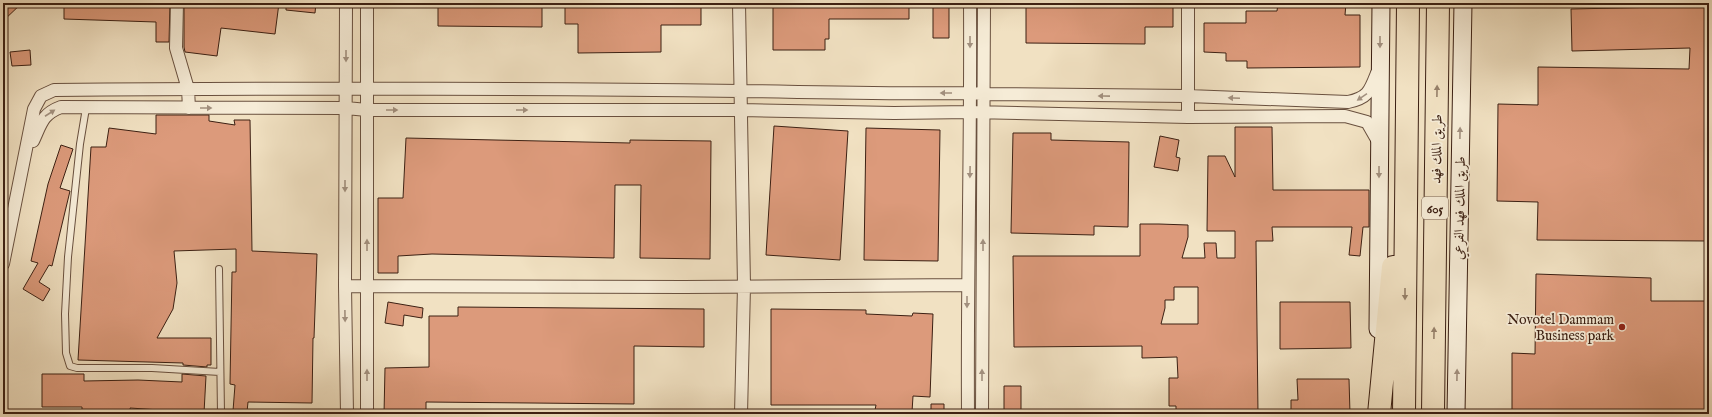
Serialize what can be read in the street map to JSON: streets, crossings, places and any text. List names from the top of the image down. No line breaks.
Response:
{"streets":{"highway":["طريق الملك فهد","605"],"main road":["طريق الملك فهد الفرعي"]},"places":["Novotel Dammam Business park"]}
